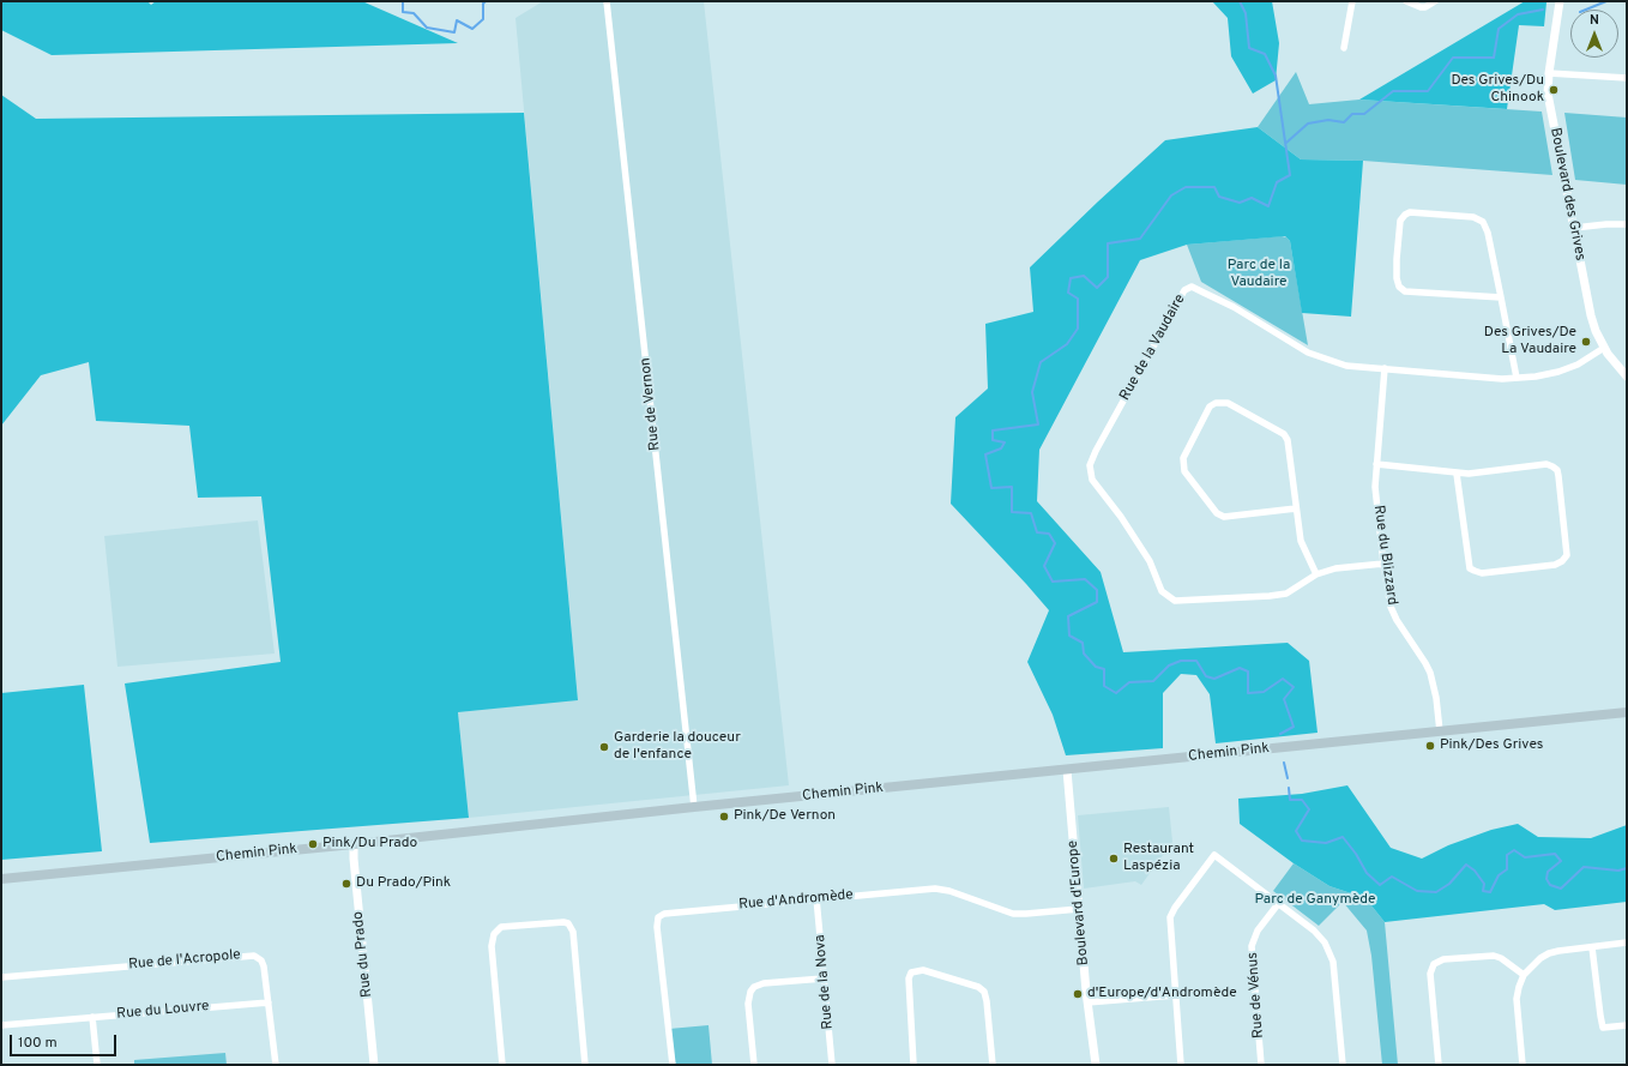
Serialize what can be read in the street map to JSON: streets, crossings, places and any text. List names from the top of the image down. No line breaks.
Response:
{"streets":{"main road":["Chemin Pink"],"street":["Boulevard des Grives","Rue de la Vaudaire","Rue de Vernon","Rue du Blizzard","Rue d'Andromède","Boulevard d'Europe","Rue du Prado","Rue de l'Acropole","Rue de la Nova","Rue de Vénus","Rue du Louvre"]},"crossings":[["Boulevard des Grives","Rue de la Vaudaire"],["Rue de la Vaudaire","Rue du Blizzard"],["Rue de Vernon","Chemin Pink"],["Rue du Blizzard","Chemin Pink"],["Chemin Pink","Boulevard d'Europe"],["Chemin Pink","Rue du Prado"],["Rue d'Andromède","Boulevard d'Europe"],["Rue d'Andromède","Rue de la Nova"],["Rue de l'Acropole","Rue du Louvre"]],"parks":["Parc de la Vaudaire","Parc de Ganymède"],"places":["Des Grives/Du Chinook","Des Grives/De La Vaudaire","Pink/Des Grives","Garderie la douceur de l'enfance","Pink/De Vernon","Pink/Du Prado","Restaurant Laspézia","Du Prado/Pink","d'Europe/d'Andromède"],"scale_bar":"100 m","north":"top"}
